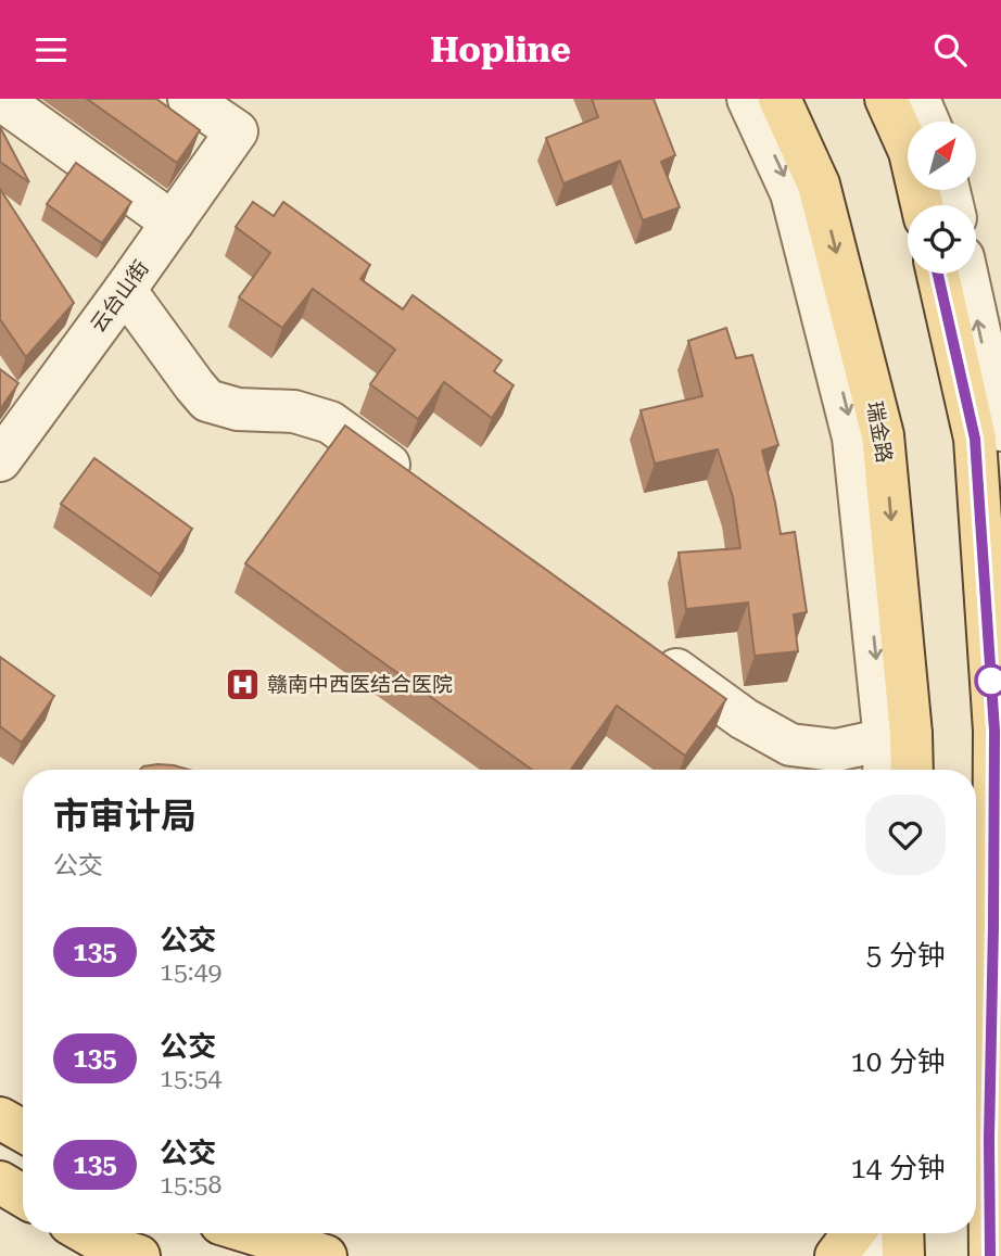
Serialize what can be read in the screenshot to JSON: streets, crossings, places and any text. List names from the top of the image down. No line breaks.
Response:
{"streets":{"main road":["瑞金路"],"street":["云台山街"]},"places":{"hospital":["赣南中西医结合医院"]},"lines":["bus line 135"],"north":"top right","page":{"header":"Hopline","heading":["市审计局","公交"],"list":[{"mark":"135","name":"公交","note":"15:49","value":"5 分钟"},{"mark":"135","name":"公交","note":"15:54","value":"10 分钟"},{"mark":"135","name":"公交","note":"15:58","value":"14 分钟"}]}}
